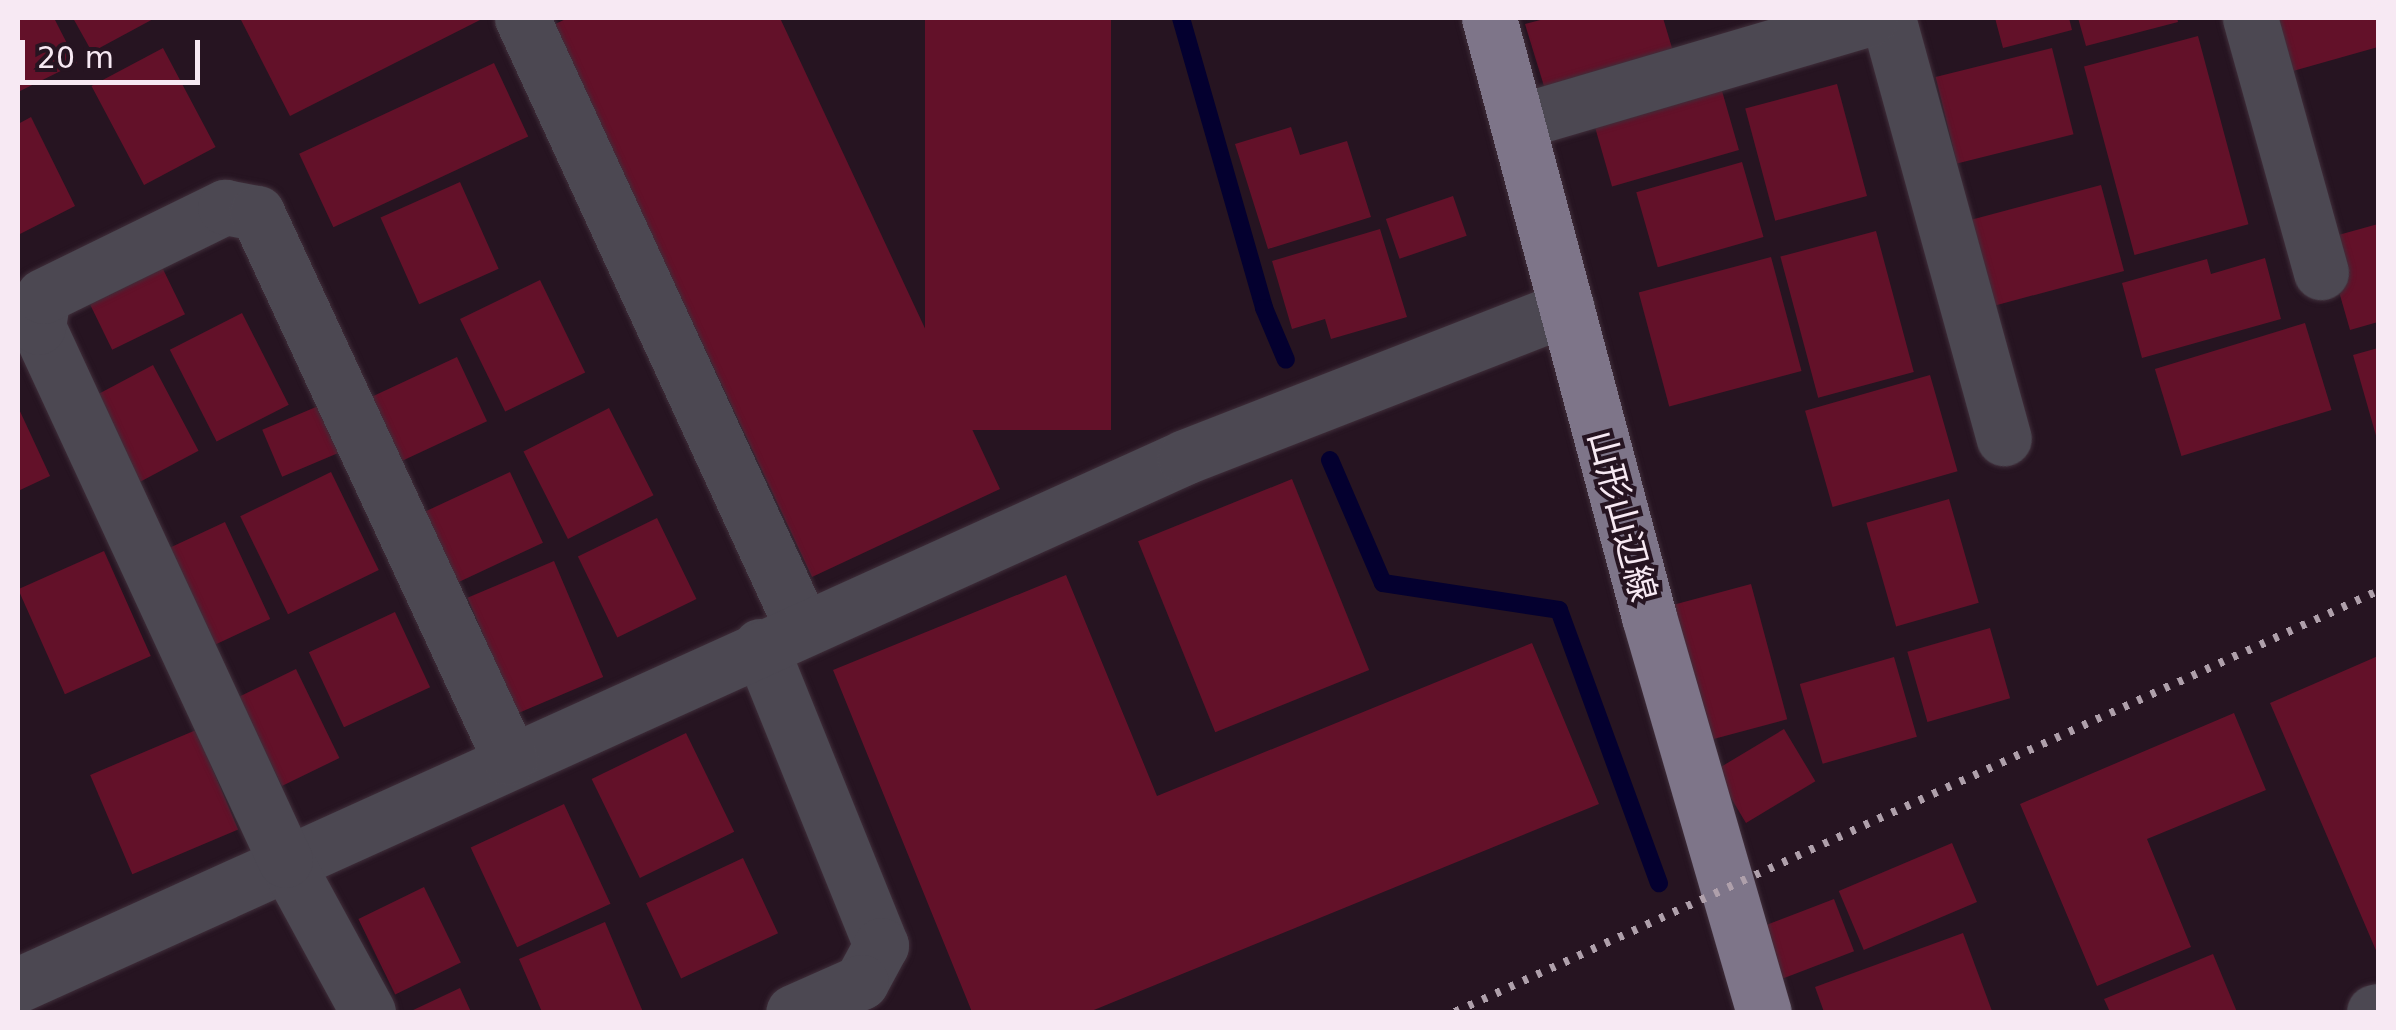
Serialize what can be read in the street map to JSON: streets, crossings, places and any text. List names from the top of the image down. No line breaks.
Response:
{"streets":{"main road":["山形山辺線"]},"scale_bar":"20 m"}
